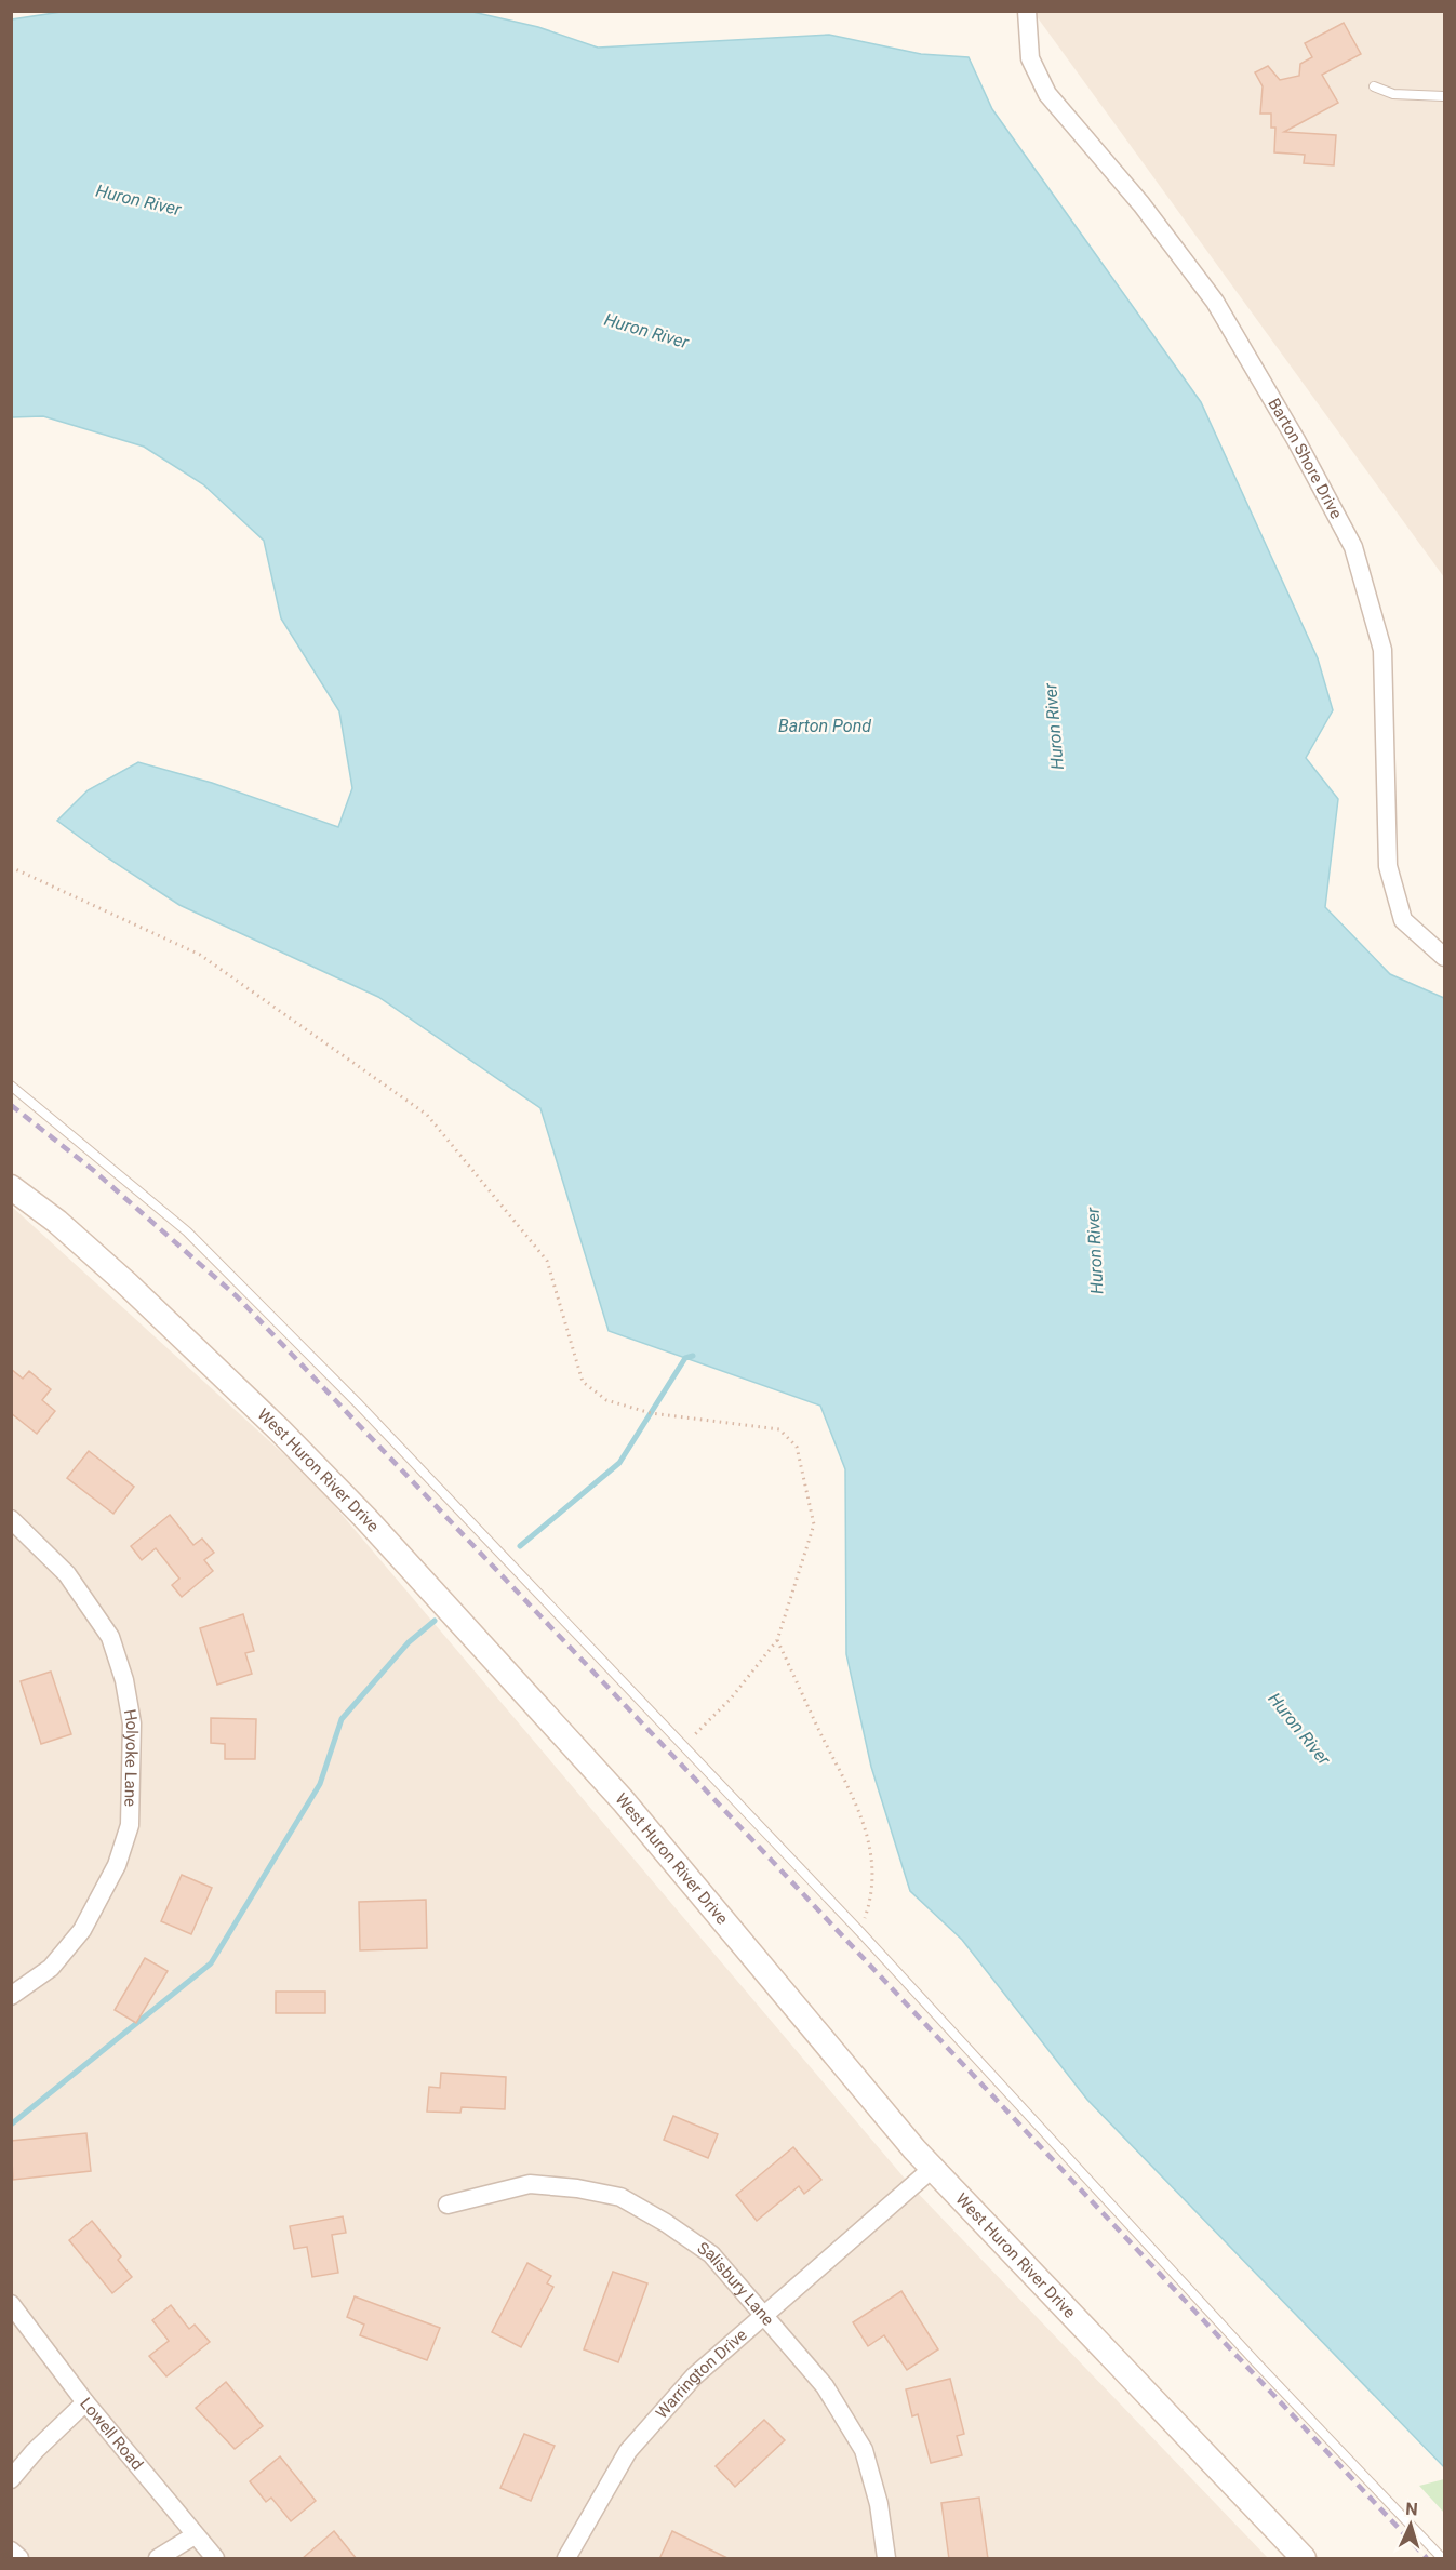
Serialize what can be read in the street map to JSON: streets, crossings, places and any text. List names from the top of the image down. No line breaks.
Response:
{"streets":{"street":["Barton Shore Drive","West Huron River Drive","Holyoke Lane","Salisbury Lane","Warrington Drive","Lowell Road"]},"crossings":[["West Huron River Drive","Warrington Drive"],["Salisbury Lane","Warrington Drive"]],"water":["Huron River","Barton Pond"],"north":"top"}
